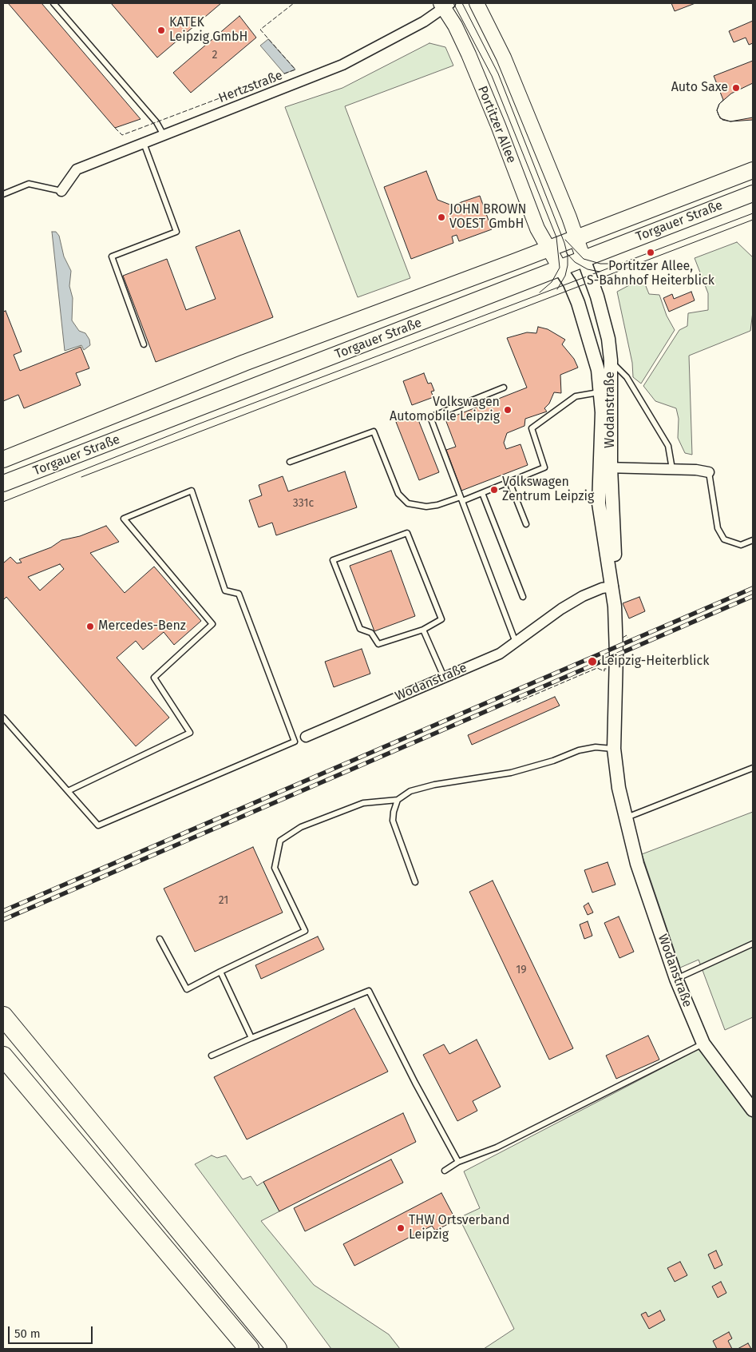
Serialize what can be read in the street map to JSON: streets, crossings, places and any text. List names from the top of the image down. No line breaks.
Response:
{"streets":{"main road":["Portitzer Allee","Torgauer Straße","Wodanstraße"],"street":["Hertzstraße"]},"crossings":[["Hertzstraße","Portitzer Allee"],["Portitzer Allee","Torgauer Straße"],["Portitzer Allee","Wodanstraße"],["Torgauer Straße","Wodanstraße"]],"places":["KATEK Leipzig GmbH","Auto Saxe","JOHN BROWN VOEST GmbH","Portitzer Allee, S-Bahnhof Heiterblick","Volkswagen Automobile Leipzig","Volkswagen Zentrum Leipzig","Mercedes-Benz","Leipzig-Heiterblick","THW Ortsverband Leipzig"],"house_numbers":["2","331c","21","19"],"scale_bar":"50 m"}
